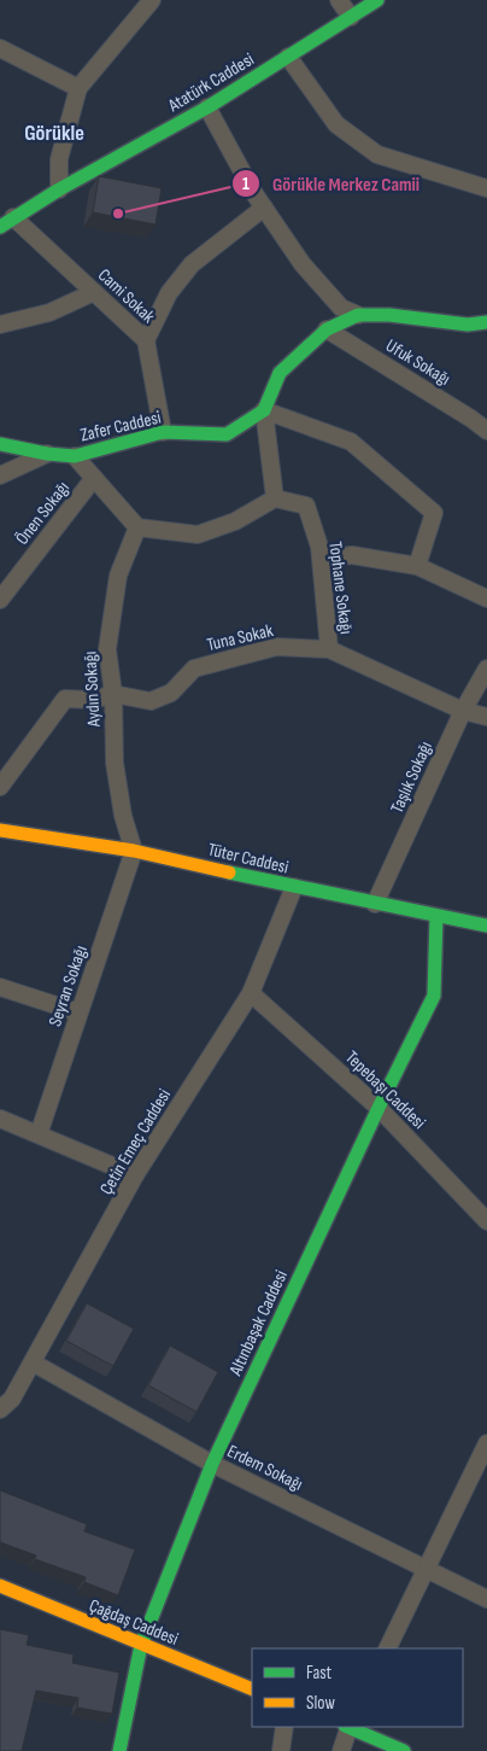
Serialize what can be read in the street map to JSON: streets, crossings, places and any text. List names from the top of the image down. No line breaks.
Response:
{"streets":{"street":["Atatürk Caddesi","Cami Sokak","Ufuk Sokağı","Zafer Caddesi","Önen Sokağı","Tophane Sokağı","Tuna Sokak","Aydın Sokağı","Taşlık Sokağı","Tüter Caddesi","Seyran Sokağı","Tepebaşı Caddesi","Çetin Emeç Caddesi","Altınbaşak Caddesi","Erdem Sokağı","Çağdaş Caddesi"]},"crossings":[["Atatürk Caddesi","Cami Sokak"],["Cami Sokak","Zafer Caddesi"],["Tophane Sokağı","Tuna Sokak"],["Tophane Sokağı","Taşlık Sokağı"],["Tuna Sokak","Aydın Sokağı"],["Aydın Sokağı","Tüter Caddesi"],["Aydın Sokağı","Seyran Sokağı"],["Taşlık Sokağı","Tüter Caddesi"],["Tüter Caddesi","Seyran Sokağı"],["Tüter Caddesi","Çetin Emeç Caddesi"],["Tüter Caddesi","Altınbaşak Caddesi"],["Tepebaşı Caddesi","Çetin Emeç Caddesi"],["Tepebaşı Caddesi","Altınbaşak Caddesi"],["Çetin Emeç Caddesi","Erdem Sokağı"],["Altınbaşak Caddesi","Erdem Sokağı"],["Altınbaşak Caddesi","Çağdaş Caddesi"]],"districts":["Görükle"],"places":["Görükle Merkez Camii"],"legend":["Fast","Slow"]}
